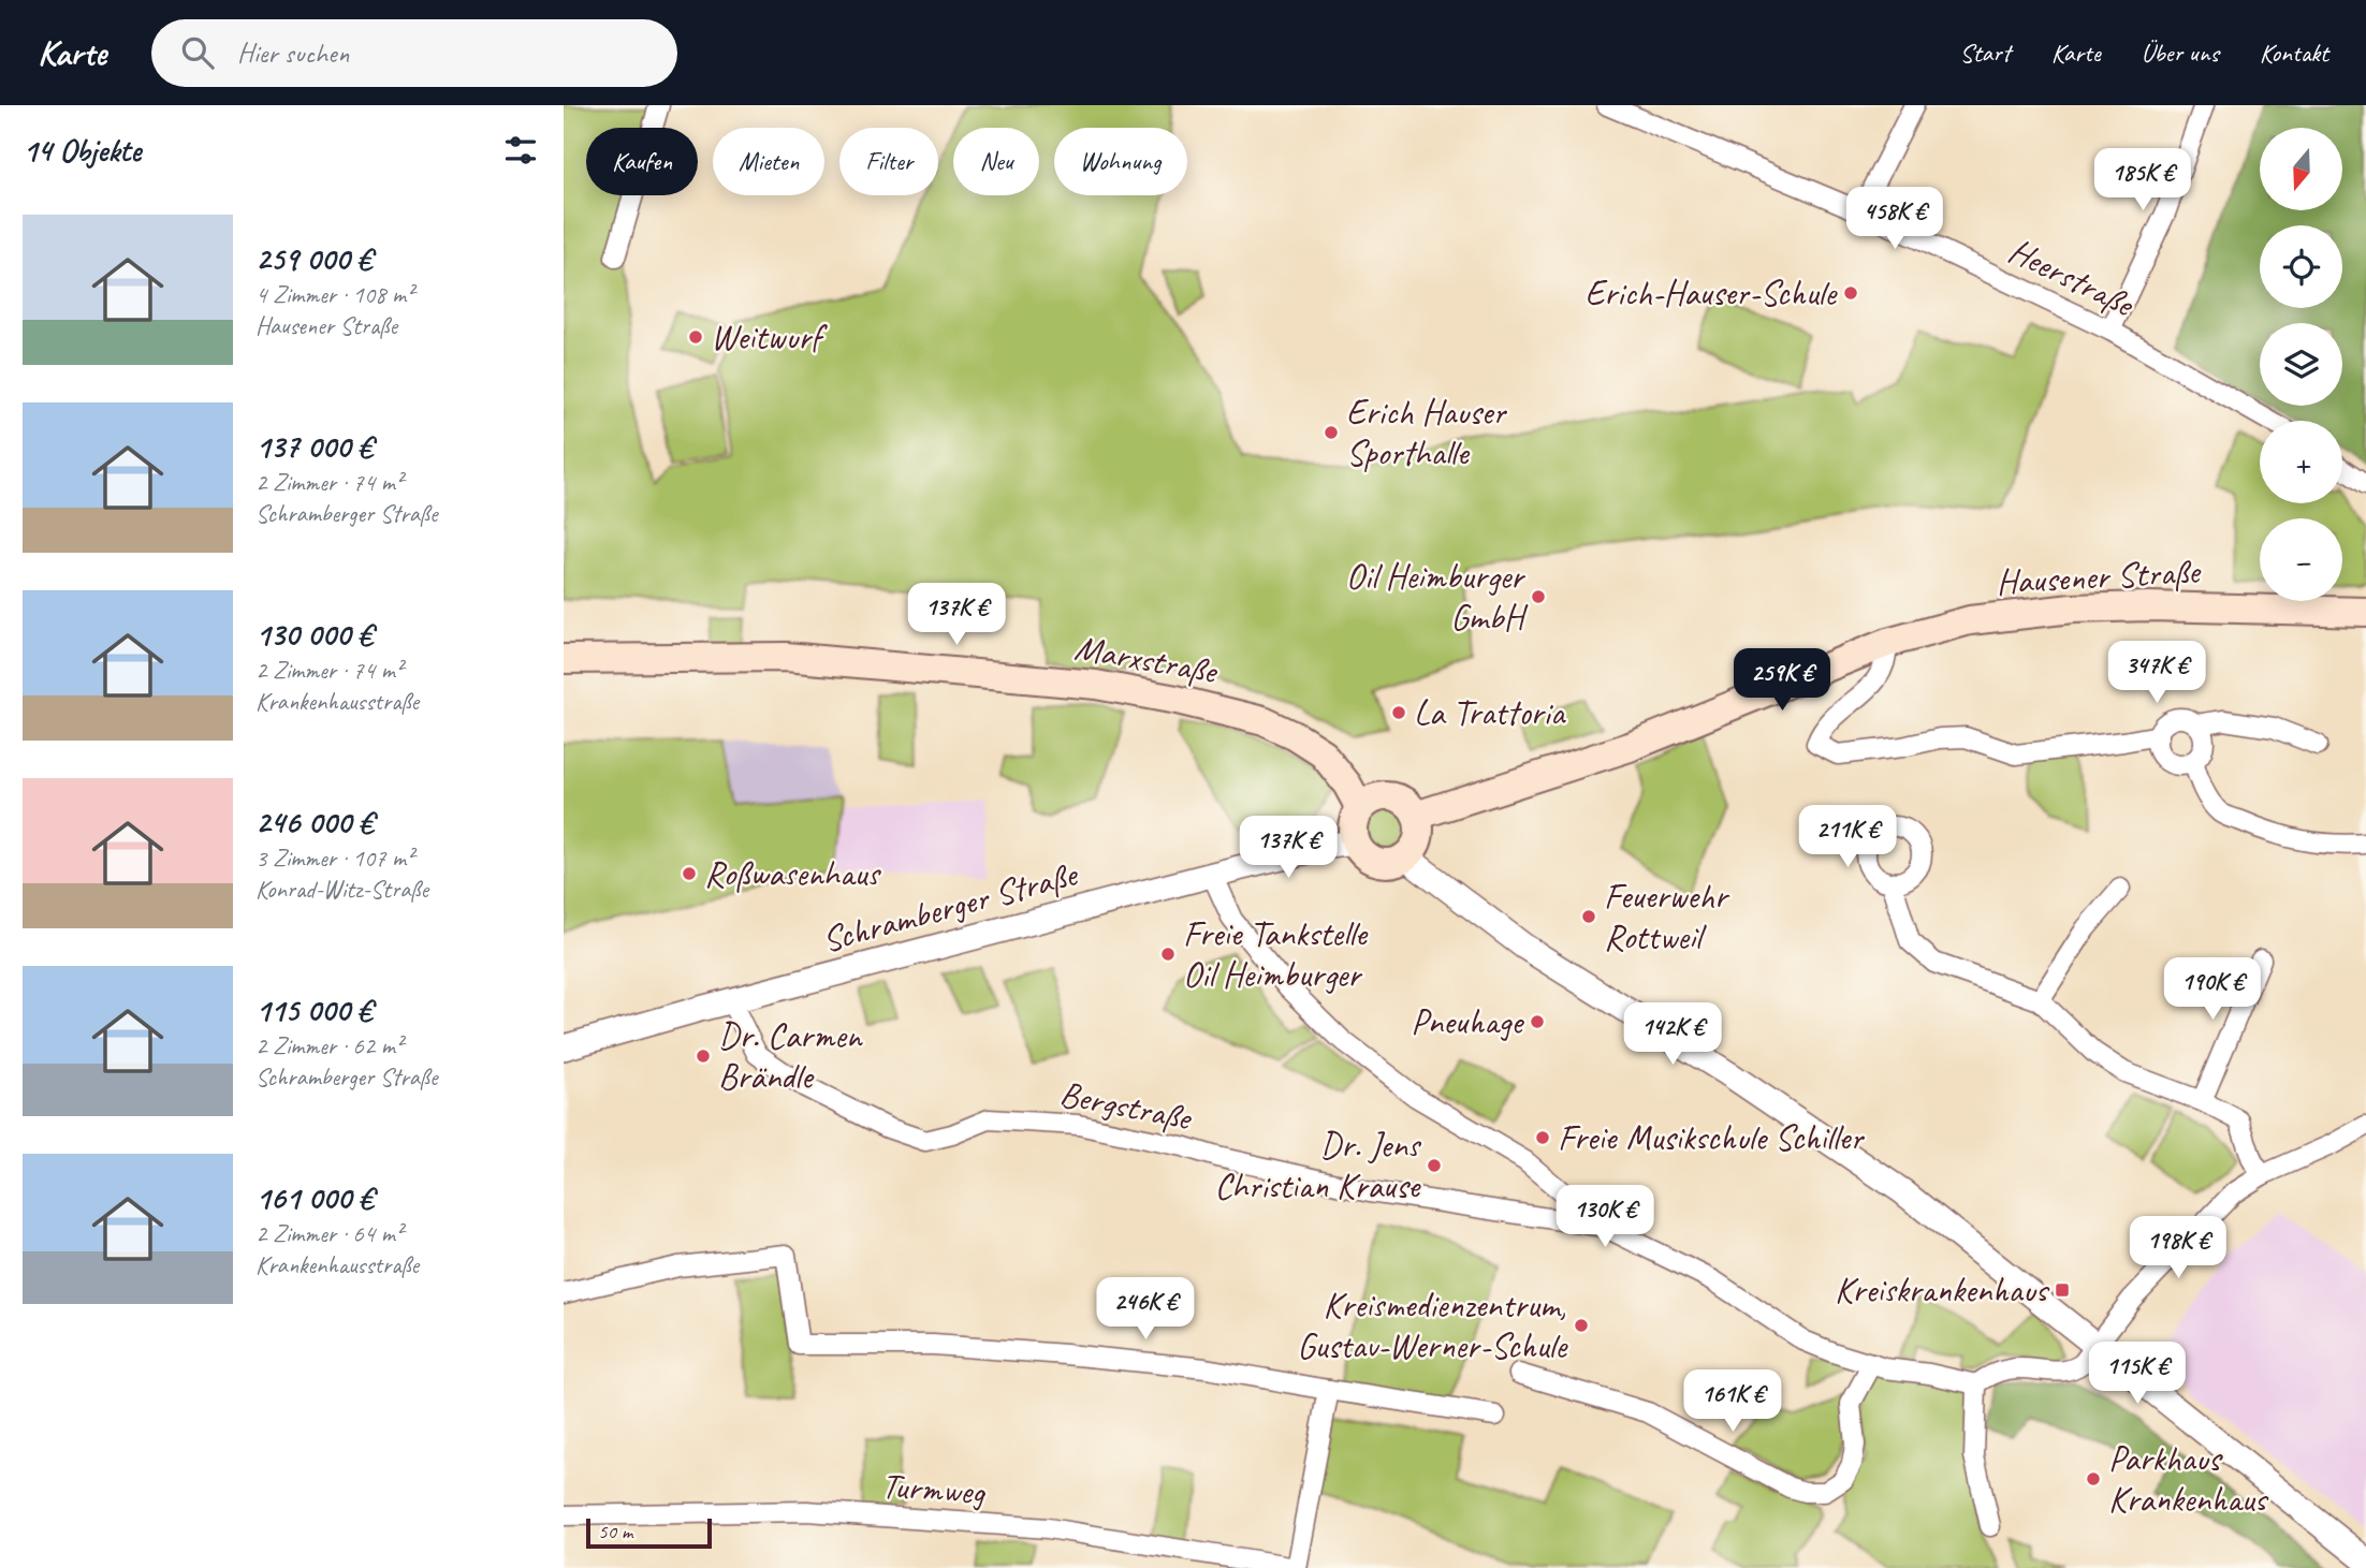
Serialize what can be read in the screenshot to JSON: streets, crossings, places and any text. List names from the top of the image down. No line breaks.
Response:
{"streets":{"main road":["Hausener Straße","Marxstraße"],"street":["Heerstraße","Schramberger Straße","Bergstraße","Turmweg"]},"crossings":[["Hausener Straße","Marxstraße"],["Hausener Straße","Schramberger Straße"],["Marxstraße","Schramberger Straße"],["Schramberger Straße","Bergstraße"]],"places":{"other":["Erich-Hauser-Schule","Weitwurf","Erich Hauser Sporthalle","Oil Heimburger GmbH","La Trattoria","Roßwasenhaus","Feuerwehr Rottweil","Freie Tankstelle Oil Heimburger","Pneuhage","Dr. Carmen Brändle","Freie Musikschule Schiller","Dr. Jens Christian Krause","Kreismedienzentrum, Gustav-Werner-Schule","Parkhaus Krankenhaus"],"transit":["Kreiskrankenhaus"]},"scale_bar":"50 m","north":"bottom","page":{"header":"Karte","search":"Hier suchen","nav":["Start","Karte","Über uns","Kontakt"],"heading":"14 Objekte","map_buttons":["+","−"],"chip":["Kaufen","Mieten","Filter","Neu","Wohnung"],"price":["185K €","458K €","137K €","347K €","259K €","211K €","137K €","190K €","142K €","130K €","198K €","246K €","115K €","161K €"],"list":[{"name":"259 000 €","note":"4 Zimmer · 108 m² · Hausener Straße"},{"name":"137 000 €","note":"2 Zimmer · 74 m² · Schramberger Straße"},{"name":"130 000 €","note":"2 Zimmer · 74 m² · Krankenhausstraße"},{"name":"246 000 €","note":"3 Zimmer · 107 m² · Konrad-Witz-Straße"},{"name":"115 000 €","note":"2 Zimmer · 62 m² · Schramberger Straße"},{"name":"161 000 €","note":"2 Zimmer · 64 m² · Krankenhausstraße"}],"scale":"50 m"}}
